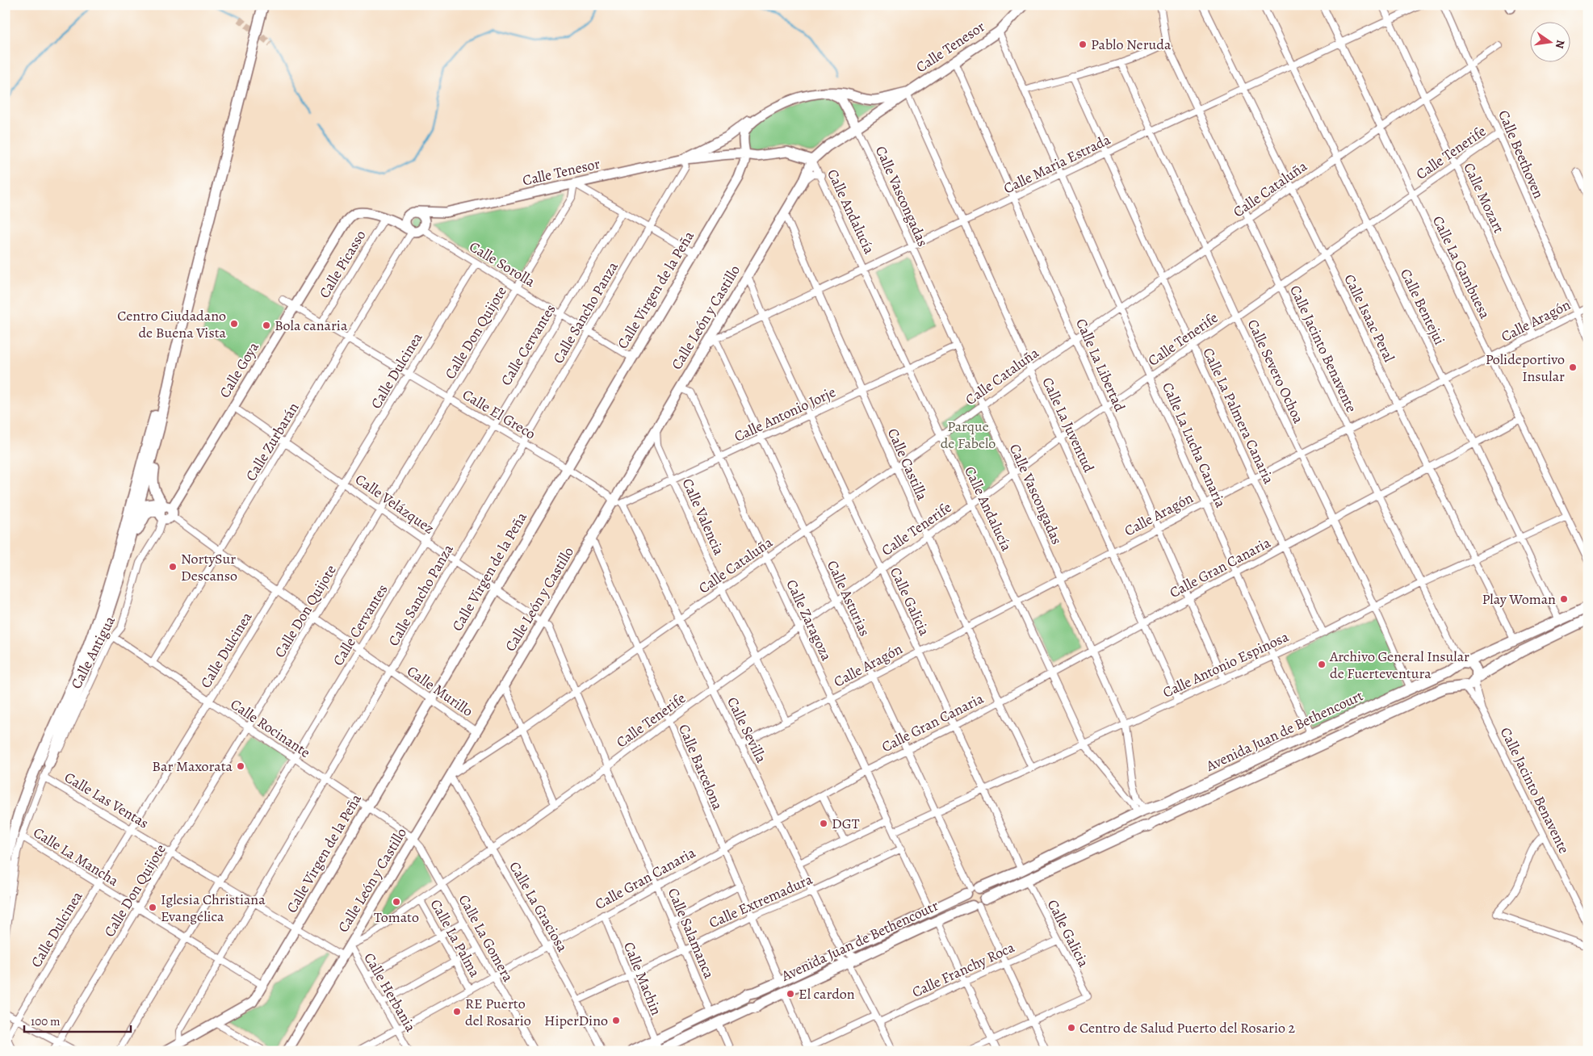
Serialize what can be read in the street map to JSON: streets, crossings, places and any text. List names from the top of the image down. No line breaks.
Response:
{"streets":{"main road":["Avenida Juan de Bethencourt","Avenida Juan de Bethencoutr"],"street":["Calle Tenesor","Calle Tenerife","Calle Beethoven","Calle Maria Estrada","Calle Cataluña","Calle Vascongadas","Calle Mozart","Calle Andalucía","Calle Picasso","Calle Sorolla","Calle La Gambuesa","Calle Virgen de la Peña","Calle Bentejui","Calle Sancho Panza","Calle León y Castillo","Calle Isaac Peral","Calle Aragón","Calle Don Quijote","Calle Cervantes","Calle Jacinto Benavente","Calle La Libertad","Calle Goya","Calle Dulcinea","Calle Severo Ochoa","Calle El Greco","Calle Antonio Jorje","Calle La Palmera Canaria","Calle La Juventud","Calle Zurbarán","Calle La Lucha Canaria","Calle Castilla","Calle Velázquez","Calle Valencia","Calle Gran Canaria","Calle Asturias","Calle Galicia","Calle Zaragoza","Calle Antigua","Calle Antonio Espinosa","Calle Murillo","Calle Rocinante","Calle Sevilla","Calle Barcelona","Calle Las Ventas","Calle La Mancha","Calle Extremadura","Calle La Graciosa","Calle Salamanca","Calle La Palma","Calle La Gomera","Calle Franchy Roca","Calle Machin","Calle Herbania"]},"crossings":[["Calle Tenesor","Calle Vascongadas"],["Calle Tenesor","Calle Andalucía"],["Calle Tenesor","Calle Sorolla"],["Calle Tenesor","Calle Virgen de la Peña"],["Calle Tenesor","Calle Sancho Panza"],["Calle Tenesor","Calle León y Castillo"],["Calle Tenesor","Calle Don Quijote"],["Calle Tenesor","Calle La Libertad"],["Calle Tenesor","Calle Goya"],["Calle Tenesor","Calle La Juventud"],["Calle Tenesor","Calle Zurbarán"],["Calle Tenesor","Calle La Lucha Canaria"],["Calle Tenerife","Calle Beethoven"],["Calle Tenerife","Calle Vascongadas"],["Calle Tenerife","Calle Mozart"],["Calle Tenerife","Calle Andalucía"],["Calle Tenerife","Calle La Gambuesa"],["Calle Tenerife","Calle Bentejui"],["Calle Tenerife","Calle León y Castillo"],["Calle Tenerife","Calle Isaac Peral"],["Calle Tenerife","Calle Jacinto Benavente"],["Calle Tenerife","Calle La Libertad"],["Calle Tenerife","Calle Severo Ochoa"],["Calle Tenerife","Calle La Palmera Canaria"],["Calle Tenerife","Calle La Juventud"],["Calle Tenerife","Calle La Lucha Canaria"],["Calle Tenerife","Calle Castilla"],["Calle Tenerife","Calle Valencia"],["Calle Tenerife","Calle Asturias"],["Calle Tenerife","Calle Galicia"],["Calle Tenerife","Calle Zaragoza"],["Calle Tenerife","Calle Sevilla"],["Calle Tenerife","Calle Barcelona"],["Calle Tenerife","Calle La Graciosa"],["Calle Tenerife","Calle Salamanca"],["Calle Tenerife","Calle La Palma"],["Calle Tenerife","Calle La Gomera"],["Calle Tenerife","Calle Herbania"],["Calle Beethoven","Calle Cataluña"],["Calle Beethoven","Calle Aragón"],["Calle Maria Estrada","Calle Vascongadas"],["Calle Maria Estrada","Calle Mozart"],["Calle Maria Estrada","Calle Andalucía"],["Calle Maria Estrada","Calle La Gambuesa"],["Calle Maria Estrada","Calle Bentejui"],["Calle Maria Estrada","Calle León y Castillo"],["Calle Maria Estrada","Calle Isaac Peral"],["Calle Maria Estrada","Calle Jacinto Benavente"],["Calle Maria Estrada","Calle La Libertad"],["Calle Maria Estrada","Calle Severo Ochoa"],["Calle Maria Estrada","Calle La Palmera Canaria"],["Calle Maria Estrada","Calle La Juventud"],["Calle Maria Estrada","Calle La Lucha Canaria"],["Calle Maria Estrada","Calle Castilla"],["Calle Maria Estrada","Calle Asturias"],["Calle Maria Estrada","Calle Galicia"],["Calle Cataluña","Calle Vascongadas"],["Calle Cataluña","Calle Mozart"],["Calle Cataluña","Calle Andalucía"],["Calle Cataluña","Calle La Gambuesa"],["Calle Cataluña","Calle Bentejui"],["Calle Cataluña","Calle León y Castillo"],["Calle Cataluña","Calle Isaac Peral"],["Calle Cataluña","Calle Jacinto Benavente"],["Calle Cataluña","Calle La Libertad"],["Calle Cataluña","Calle Severo Ochoa"],["Calle Cataluña","Calle La Palmera Canaria"],["Calle Cataluña","Calle La Juventud"],["Calle Cataluña","Calle La Lucha Canaria"],["Calle Cataluña","Calle Castilla"],["Calle Cataluña","Calle Valencia"],["Calle Cataluña","Calle Asturias"],["Calle Cataluña","Calle Galicia"],["Calle Cataluña","Calle Zaragoza"],["Calle Cataluña","Calle Sevilla"],["Calle Cataluña","Calle Barcelona"],["Calle Cataluña","Calle La Graciosa"],["Calle Cataluña","Calle Salamanca"],["Calle Vascongadas","Calle Andalucía"],["Calle Vascongadas","Calle Aragón"],["Calle Vascongadas","Calle Antonio Jorje"],["Calle Vascongadas","Calle Gran Canaria"],["Calle Vascongadas","Calle Antonio Espinosa"],["Calle Vascongadas","Avenida Juan de Bethencourt"],["Calle Mozart","Calle Aragón"],["Calle Andalucía","Calle León y Castillo"],["Calle Andalucía","Calle Aragón"],["Calle Andalucía","Calle Antonio Jorje"],["Calle Andalucía","Calle Gran Canaria"],["Calle Andalucía","Calle Antonio Espinosa"],["Calle Andalucía","Avenida Juan de Bethencourt"],["Calle Picasso","Calle Goya"],["Calle Picasso","Calle El Greco"],["Calle Sorolla","Calle Virgen de la Peña"],["Calle Sorolla","Calle Sancho Panza"],["Calle Sorolla","Calle Don Quijote"],["Calle Sorolla","Calle Cervantes"],["Calle Sorolla","Calle Goya"],["Calle Sorolla","Calle Dulcinea"],["Calle Sorolla","Calle Zurbarán"],["Calle La Gambuesa","Calle Aragón"],["Calle La Gambuesa","Calle Gran Canaria"],["Calle La Gambuesa","Calle Antonio Espinosa"],["Calle Virgen de la Peña","Calle El Greco"],["Calle Virgen de la Peña","Calle Velázquez"],["Calle Virgen de la Peña","Calle Murillo"],["Calle Virgen de la Peña","Calle Rocinante"],["Calle Virgen de la Peña","Calle Las Ventas"],["Calle Virgen de la Peña","Calle La Mancha"],["Calle Bentejui","Calle Aragón"],["Calle Bentejui","Calle Gran Canaria"],["Calle Bentejui","Calle Antonio Espinosa"],["Calle Bentejui","Avenida Juan de Bethencourt"],["Calle Sancho Panza","Calle El Greco"],["Calle Sancho Panza","Calle Velázquez"],["Calle Sancho Panza","Calle Murillo"],["Calle Sancho Panza","Calle Rocinante"],["Calle Sancho Panza","Calle Las Ventas"],["Calle Sancho Panza","Calle La Mancha"],["Calle León y Castillo","Calle El Greco"],["Calle León y Castillo","Calle Antonio Jorje"],["Calle León y Castillo","Calle Castilla"],["Calle León y Castillo","Calle Velázquez"],["Calle León y Castillo","Calle Valencia"],["Calle León y Castillo","Calle Galicia"],["Calle León y Castillo","Calle Zaragoza"],["Calle León y Castillo","Calle Murillo"],["Calle León y Castillo","Calle Rocinante"],["Calle León y Castillo","Calle Sevilla"],["Calle León y Castillo","Calle Barcelona"],["Calle León y Castillo","Calle Las Ventas"],["Calle León y Castillo","Calle La Graciosa"],["Calle León y Castillo","Calle Salamanca"],["Calle León y Castillo","Calle La Gomera"],["Calle León y Castillo","Calle Herbania"],["Calle Isaac Peral","Calle Aragón"],["Calle Isaac Peral","Calle Gran Canaria"],["Calle Isaac Peral","Calle Antonio Espinosa"],["Calle Isaac Peral","Avenida Juan de Bethencourt"],["Calle Aragón","Calle Jacinto Benavente"],["Calle Aragón","Calle La Libertad"],["Calle Aragón","Calle Severo Ochoa"],["Calle Aragón","Calle La Palmera Canaria"],["Calle Aragón","Calle La Juventud"],["Calle Aragón","Calle La Lucha Canaria"],["Calle Aragón","Calle Castilla"],["Calle Aragón","Calle Valencia"],["Calle Aragón","Calle Asturias"],["Calle Aragón","Calle Galicia"],["Calle Aragón","Calle Zaragoza"],["Calle Aragón","Calle Sevilla"],["Calle Don Quijote","Calle El Greco"],["Calle Don Quijote","Calle Velázquez"],["Calle Don Quijote","Calle Murillo"],["Calle Don Quijote","Calle Rocinante"],["Calle Don Quijote","Calle Las Ventas"],["Calle Don Quijote","Calle La Mancha"],["Calle Cervantes","Calle El Greco"],["Calle Cervantes","Calle Velázquez"],["Calle Cervantes","Calle Murillo"],["Calle Cervantes","Calle Rocinante"],["Calle Cervantes","Calle Las Ventas"],["Calle Cervantes","Calle La Mancha"],["Calle Jacinto Benavente","Calle Gran Canaria"],["Calle Jacinto Benavente","Calle Antonio Espinosa"],["Calle Jacinto Benavente","Avenida Juan de Bethencourt"],["Calle La Libertad","Calle Gran Canaria"],["Calle La Libertad","Calle Antonio Espinosa"],["Calle Goya","Calle El Greco"],["Calle Goya","Calle Zurbarán"],["Calle Goya","Calle Velázquez"],["Calle Goya","Calle Antigua"],["Calle Goya","Calle Murillo"],["Calle Dulcinea","Calle El Greco"],["Calle Dulcinea","Calle Velázquez"],["Calle Dulcinea","Calle Murillo"],["Calle Dulcinea","Calle Rocinante"],["Calle Dulcinea","Calle Las Ventas"],["Calle Dulcinea","Calle La Mancha"],["Calle Severo Ochoa","Calle Gran Canaria"],["Calle Severo Ochoa","Calle Antonio Espinosa"],["Calle Severo Ochoa","Avenida Juan de Bethencourt"],["Calle El Greco","Calle Antonio Jorje"],["Calle El Greco","Calle Zurbarán"],["Calle El Greco","Calle Sevilla"],["Calle Antonio Jorje","Calle Castilla"],["Calle Antonio Jorje","Calle Valencia"],["Calle Antonio Jorje","Calle Asturias"],["Calle Antonio Jorje","Calle Galicia"],["Calle Antonio Jorje","Calle Zaragoza"],["Calle Antonio Jorje","Calle Sevilla"],["Calle La Palmera Canaria","Calle Gran Canaria"],["Calle La Palmera Canaria","Calle Antonio Espinosa"],["Calle La Juventud","Calle Gran Canaria"],["Calle La Juventud","Calle Antonio Espinosa"],["Calle Zurbarán","Calle Velázquez"],["Calle Zurbarán","Calle Murillo"],["Calle Zurbarán","Calle Rocinante"],["Calle La Lucha Canaria","Calle Gran Canaria"],["Calle La Lucha Canaria","Calle Antonio Espinosa"],["Calle La Lucha Canaria","Avenida Juan de Bethencourt"],["Calle Castilla","Calle Gran Canaria"],["Calle Castilla","Calle Antonio Espinosa"],["Calle Velázquez","Calle Salamanca"],["Calle Gran Canaria","Calle Asturias"],["Calle Gran Canaria","Calle Galicia"],["Calle Gran Canaria","Calle Zaragoza"],["Calle Gran Canaria","Calle Sevilla"],["Calle Gran Canaria","Calle Barcelona"],["Calle Gran Canaria","Calle La Graciosa"],["Calle Gran Canaria","Calle Salamanca"],["Calle Gran Canaria","Calle La Palma"],["Calle Gran Canaria","Calle La Gomera"],["Calle Gran Canaria","Calle Machin"],["Calle Gran Canaria","Calle Herbania"],["Calle Asturias","Calle Antonio Espinosa"],["Calle Asturias","Avenida Juan de Bethencourt"],["Calle Asturias","Avenida Juan de Bethencoutr"],["Calle Galicia","Calle Antonio Espinosa"],["Calle Galicia","Avenida Juan de Bethencourt"],["Calle Galicia","Calle Franchy Roca"],["Calle Zaragoza","Calle Antonio Espinosa"],["Calle Zaragoza","Calle Extremadura"],["Calle Zaragoza","Avenida Juan de Bethencoutr"],["Calle Antigua","Calle Murillo"],["Calle Antigua","Calle Rocinante"],["Calle Rocinante","Calle La Gomera"],["Calle Sevilla","Calle Extremadura"],["Calle Sevilla","Avenida Juan de Bethencoutr"],["Avenida Juan de Bethencourt","Avenida Juan de Bethencoutr"],["Calle Barcelona","Calle Extremadura"],["Calle Barcelona","Avenida Juan de Bethencoutr"],["Calle Extremadura","Calle La Graciosa"],["Calle Extremadura","Calle Salamanca"],["Calle Extremadura","Calle Machin"]],"parks":["Parque de Fabelo"],"places":["Pablo Neruda","Centro Ciudadano de Buena Vista","Bola canaria","Polideportivo Insular","NortySur Descanso","Play Woman","Archivo General Insular de Fuerteventura","Bar Maxorata","DGT","Tomato","Iglesia Christiana Evangélica","El cardon","RE Puerto del Rosario","HiperDino","Centro de Salud Puerto del Rosario 2"],"scale_bar":"100 m","north":"right"}
